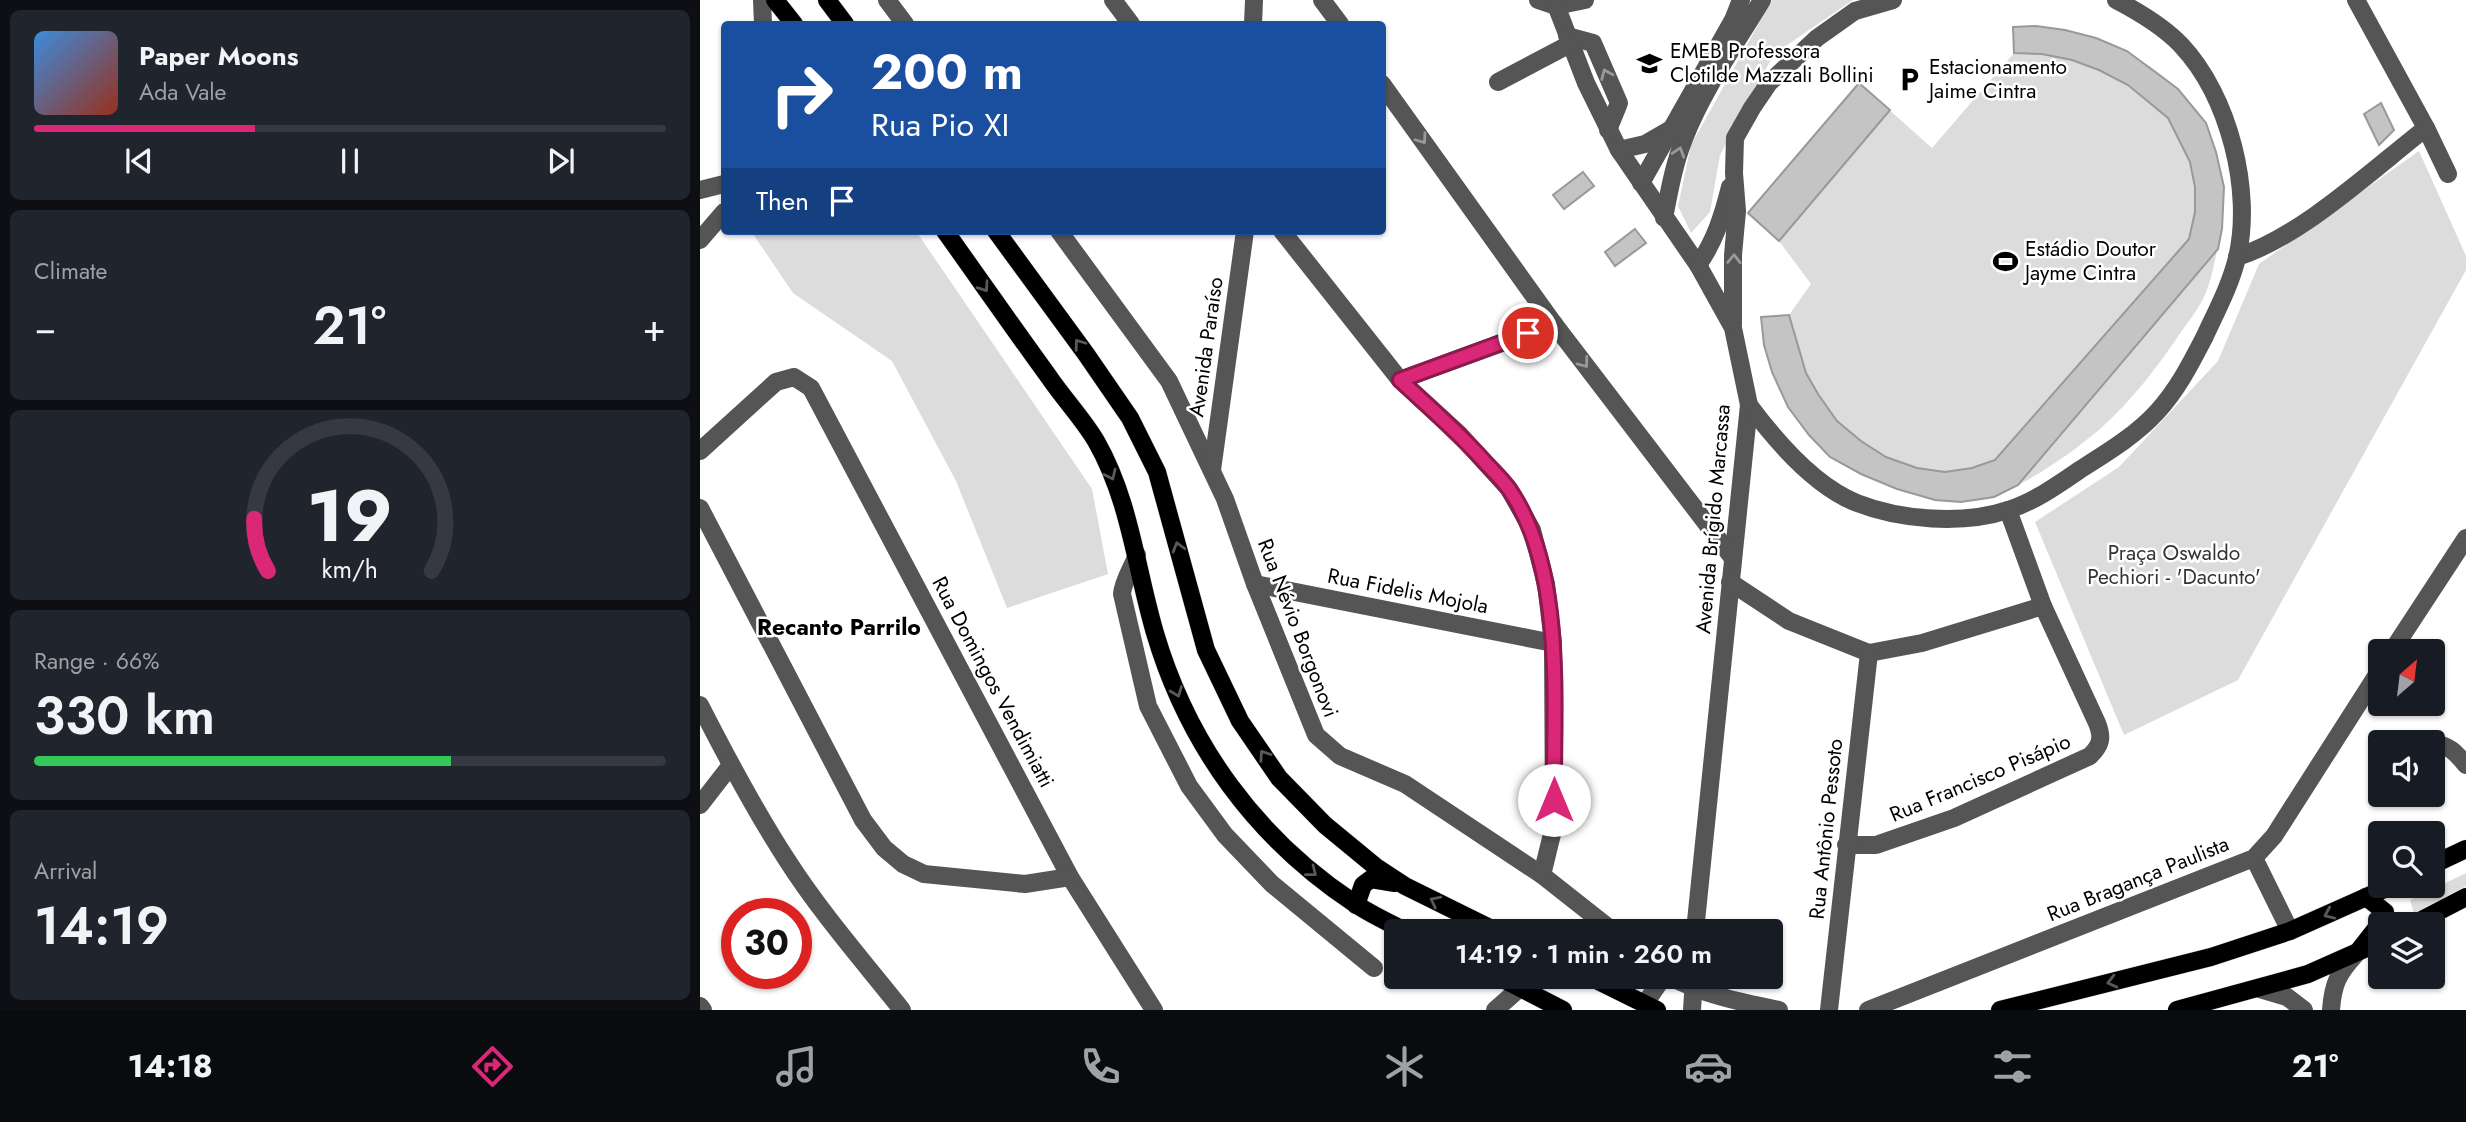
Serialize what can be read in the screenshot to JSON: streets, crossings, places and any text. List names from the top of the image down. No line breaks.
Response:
{"streets":{"street":["Avenida Paraíso","Avenida Brígido Marcassa","Rua Fidelis Mojola","Rua Névio Borgonovi","Rua Domingos Vendimiatti","Rua Francisco Pisápio","Rua Antônio Pessoto","Rua Bragança Paulista"]},"crossings":[["Avenida Paraíso","Rua Névio Borgonovi"],["Rua Fidelis Mojola","Rua Névio Borgonovi"],["Rua Francisco Pisápio","Rua Antônio Pessoto"]],"districts":["Recanto Parrilo"],"parks":["Praça Oswaldo Pechiori - 'Dacunto'"],"places":{"school or university":["EMEB Professora Clotilde Mazzali Bollini"],"parking":["Estacionamento Jaime Cintra"],"sports":["Estádio Doutor Jayme Cintra"]},"north":"top right","page":{"turn":["200 m","Rua Pio XI"],"song":["Paper Moons","Ada Vale"],"then":"Then","tile":["Climate",["Range · 66%","330 km"],["Arrival","14:19"]],"heat":["−","21°","+"],"limit":"30","trip":"14:19 · 1 min · 260 m","tabs":["14:18","21°"],"gauge":["19","km/h"]}}
